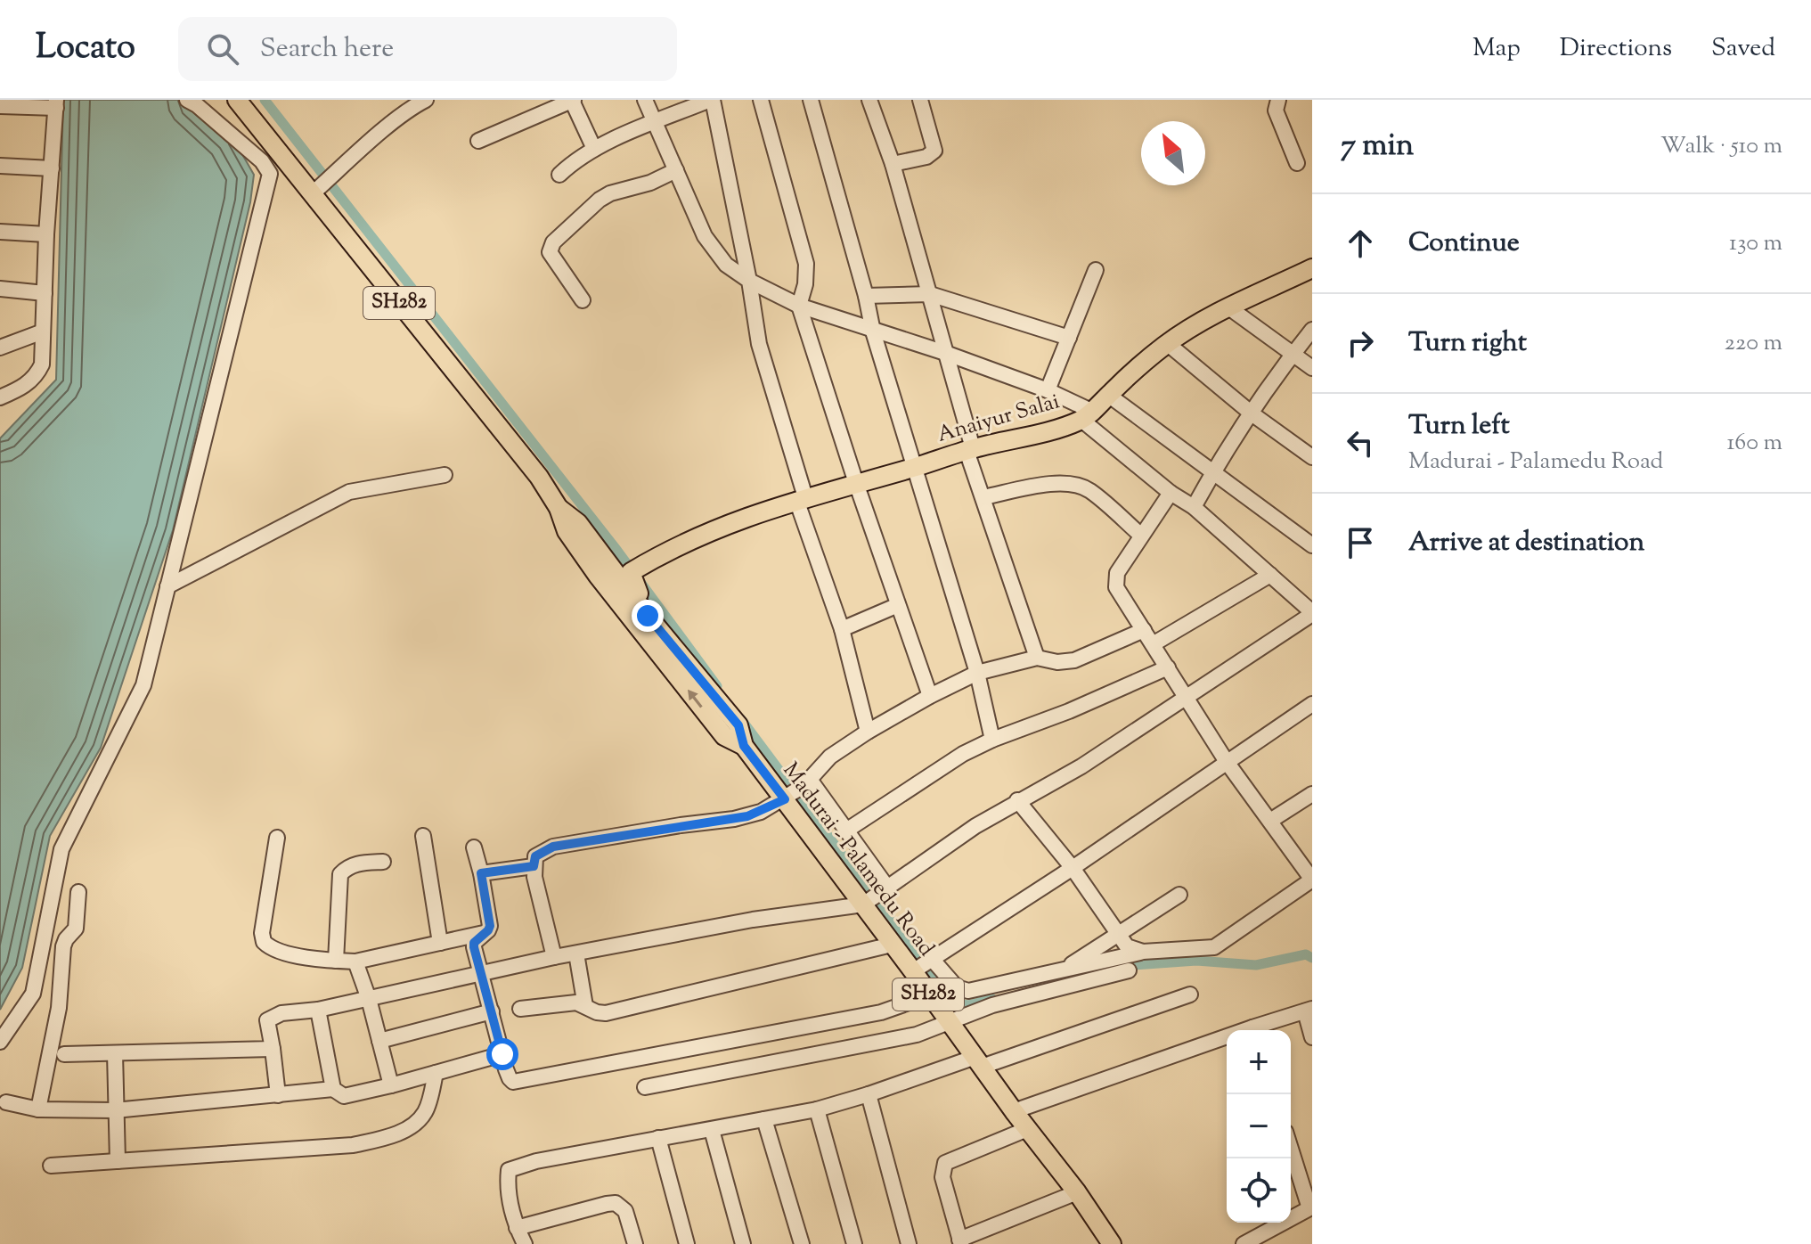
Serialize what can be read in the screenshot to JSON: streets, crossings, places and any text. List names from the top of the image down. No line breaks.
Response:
{"streets":{"main road":["SH282","Anaiyur Salai","Madurai - Palamedu Road"]},"crossings":[["SH282","Anaiyur Salai"],["SH282","Madurai - Palamedu Road"],["Anaiyur Salai","Madurai - Palamedu Road"]],"north":"top left","page":{"header":"Locato","search":"Search here","nav":["Map","Directions","Saved"],"heading":["7 min","Walk · 510 m"],"list":[["Continue","130 m"],["Turn right","220 m"],["Turn left","Madurai - Palamedu Road","160 m"],"Arrive at destination"],"map_buttons":["+","−"]}}
